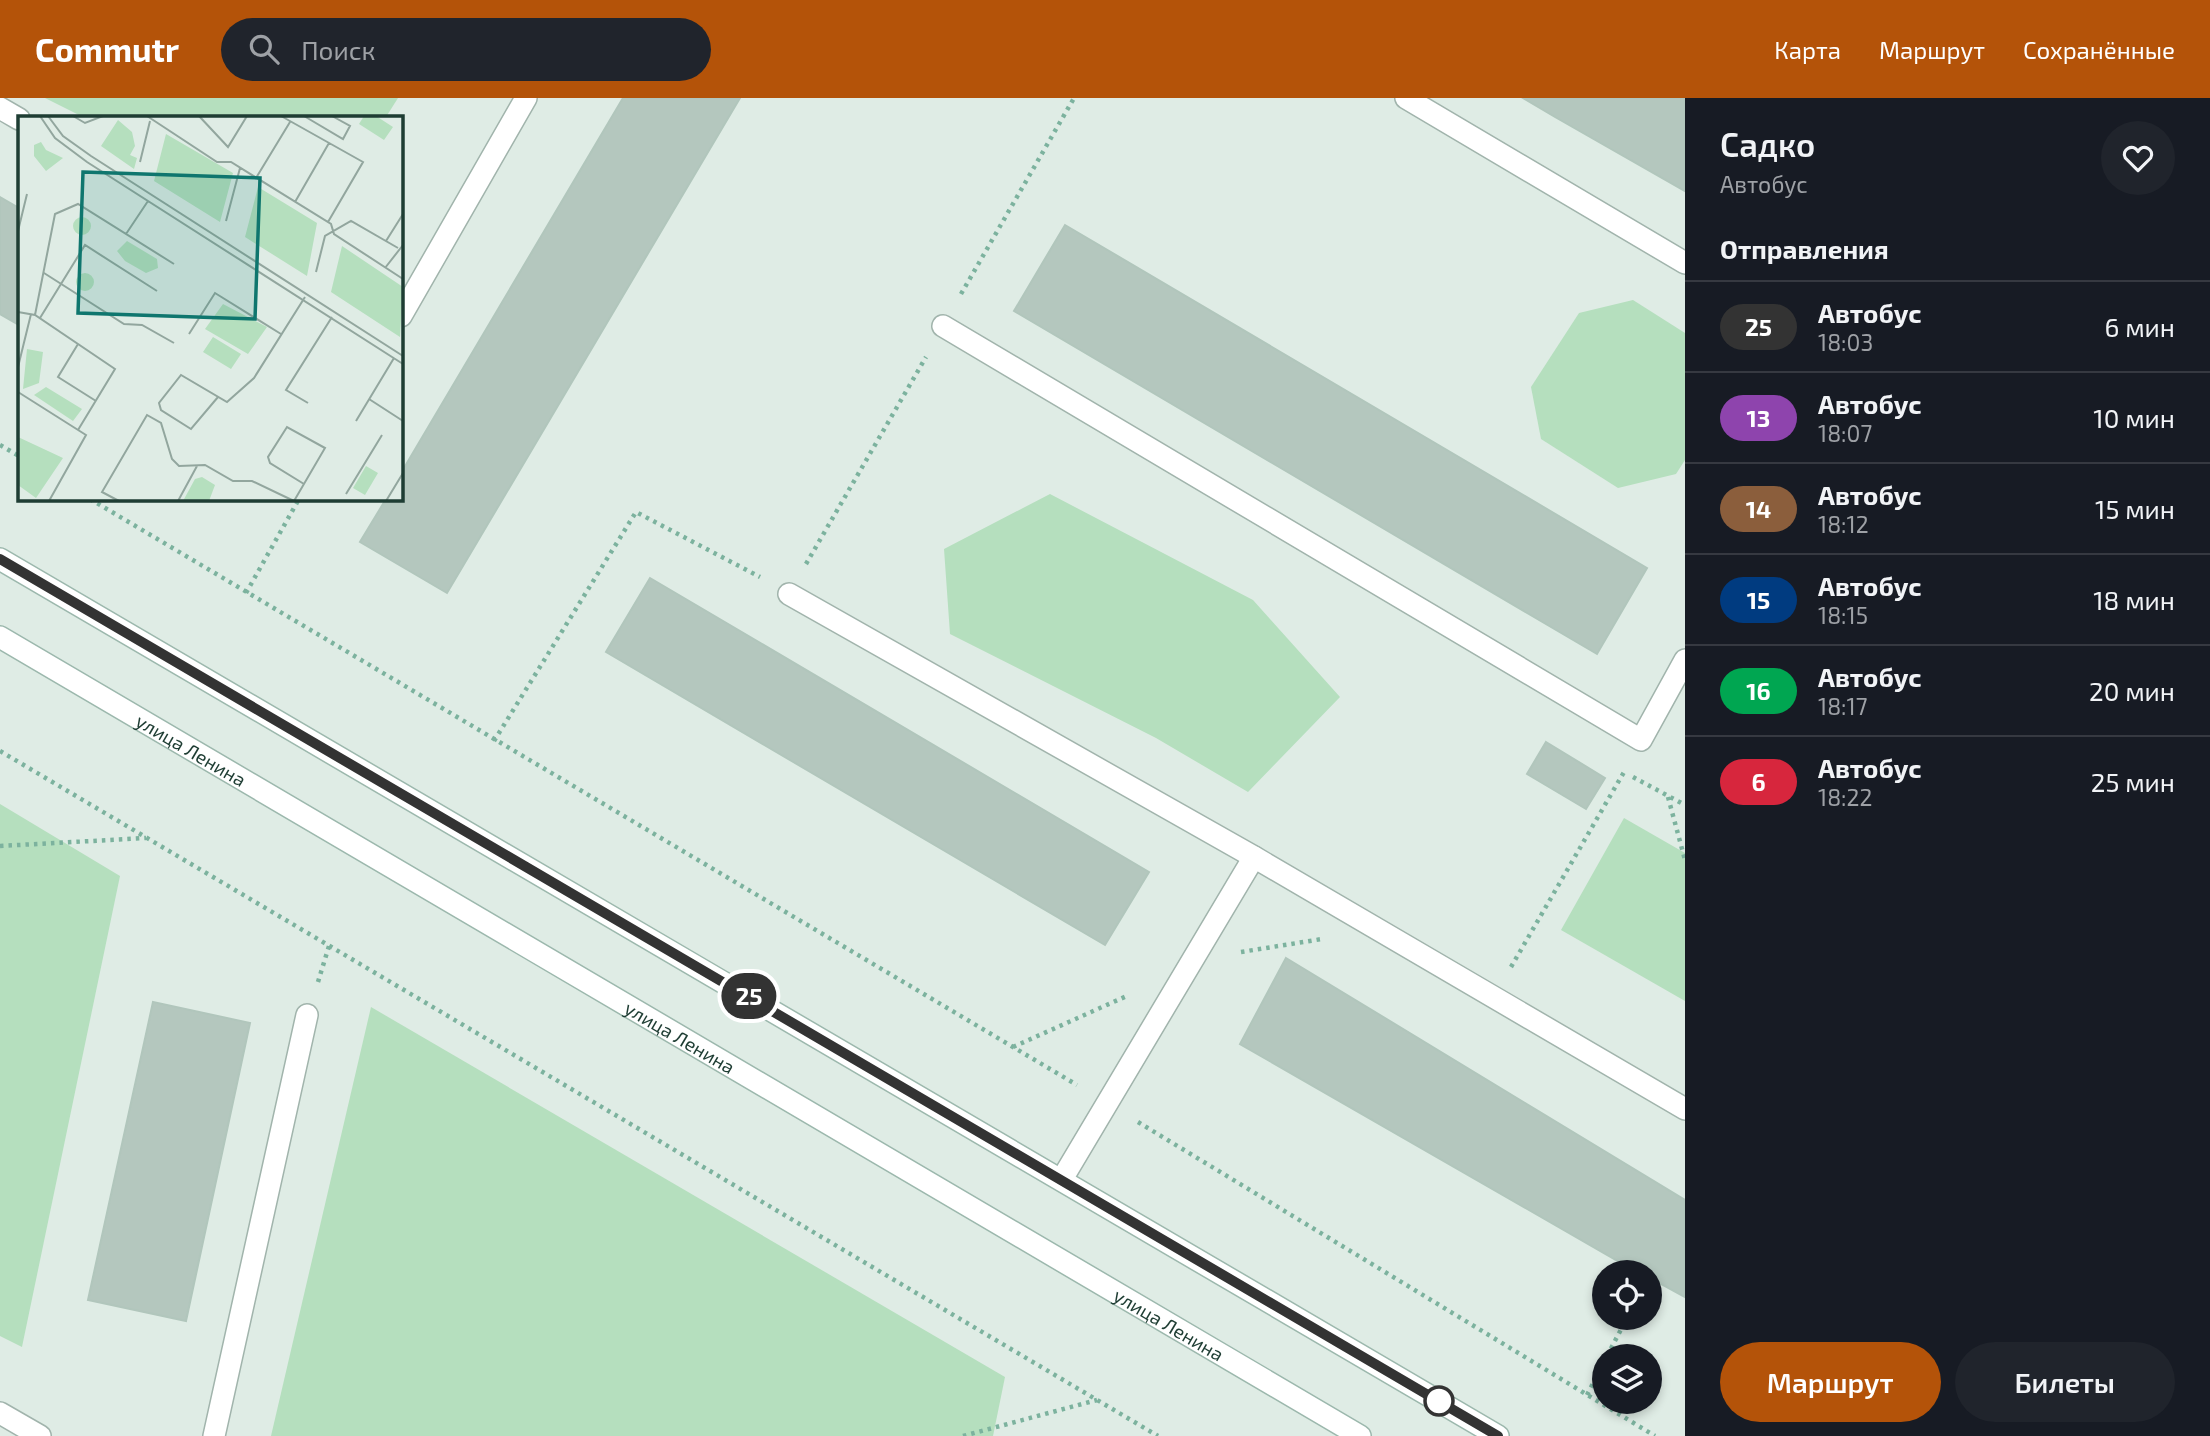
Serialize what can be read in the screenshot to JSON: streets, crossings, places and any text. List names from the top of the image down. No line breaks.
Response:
{"streets":{"main road":["улица Ленина"]},"lines":["bus line 25"],"page":{"header":"Commutr","search":"Поиск","nav":["Карта","Маршрут","Сохранённые"],"on_map":"25","heading":[["Садко","Автобус"],"Отправления"],"list":[{"mark":"25","name":"Автобус","note":"18:03","value":"6 мин"},{"mark":"13","name":"Автобус","note":"18:07","value":"10 мин"},{"mark":"14","name":"Автобус","note":"18:12","value":"15 мин"},{"mark":"15","name":"Автобус","note":"18:15","value":"18 мин"},{"mark":"16","name":"Автобус","note":"18:17","value":"20 мин"},{"mark":"6","name":"Автобус","note":"18:22","value":"25 мин"}],"buttons":["Маршрут","Билеты"]}}
